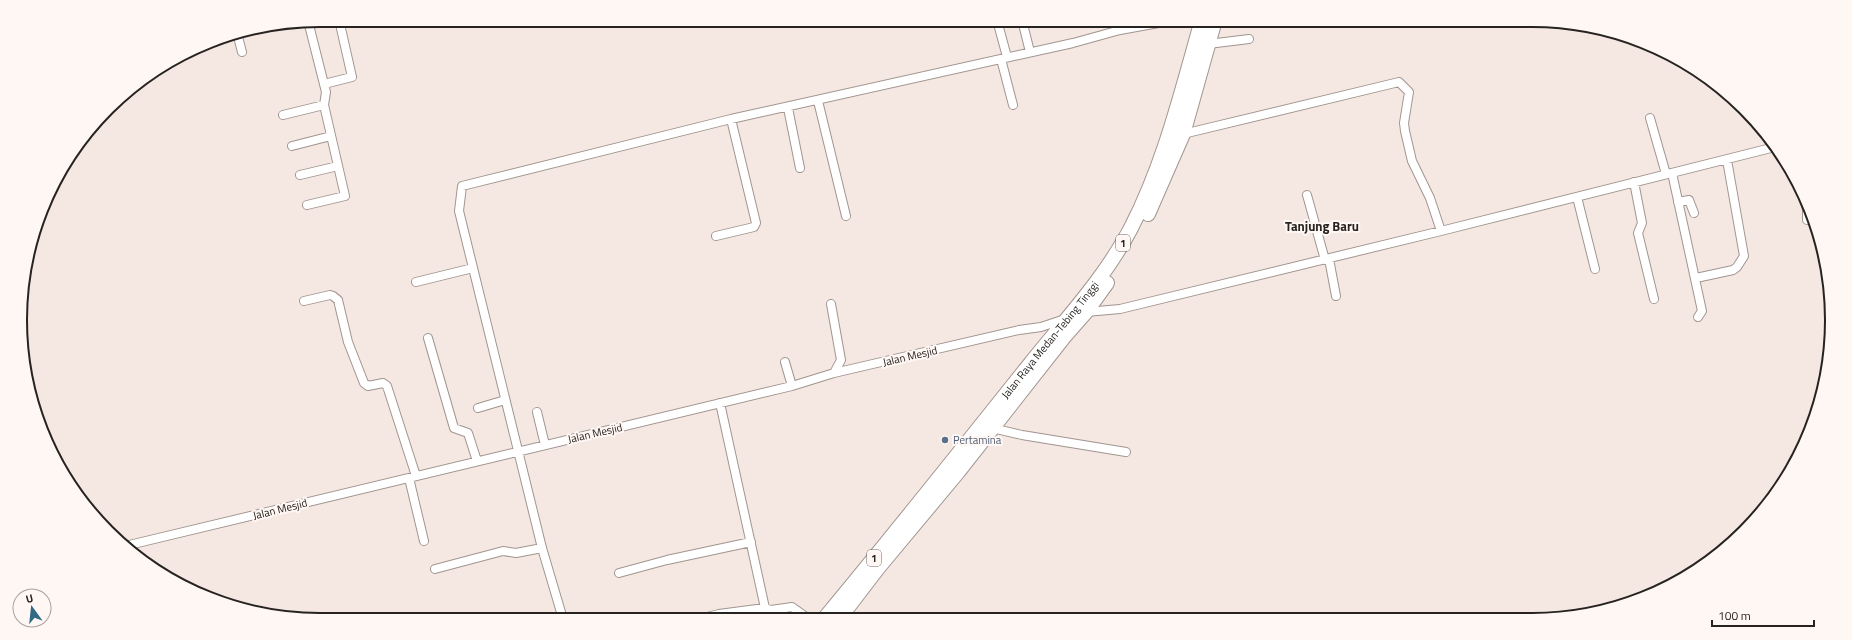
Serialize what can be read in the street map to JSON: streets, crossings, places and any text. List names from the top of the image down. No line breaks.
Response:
{"streets":{"highway":["1","Jalan Raya Medan-Tebing Tinggi"],"street":["Jalan Mesjid"]},"crossings":[["Jalan Raya Medan-Tebing Tinggi","Jalan Mesjid"]],"districts":["Tanjung Baru"],"places":["Pertamina"],"scale_bar":"100 m","north":"top"}
